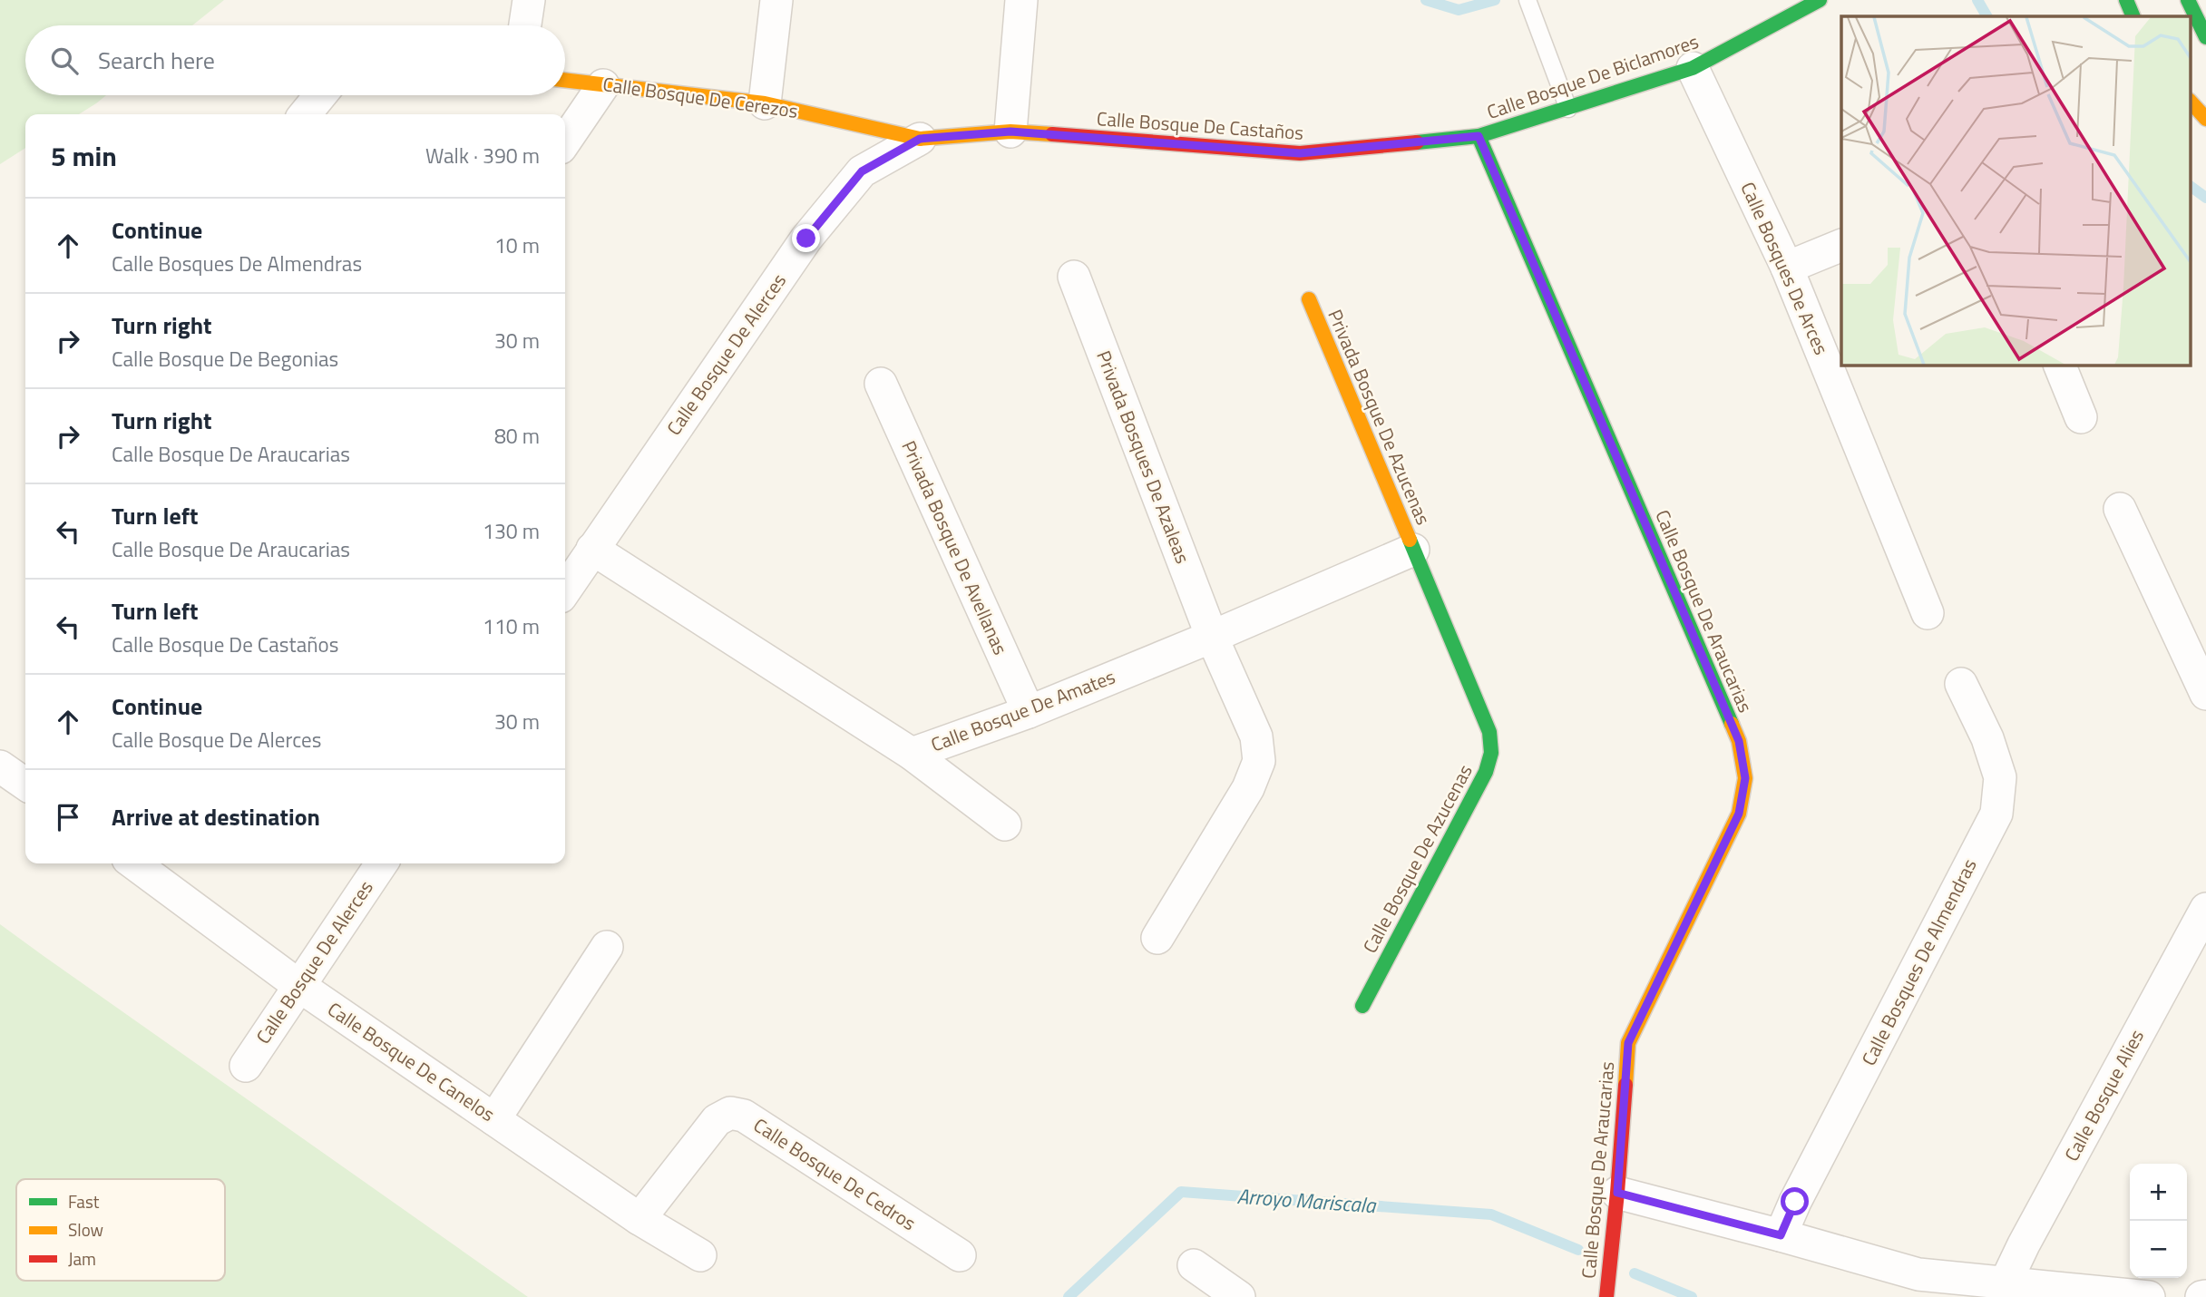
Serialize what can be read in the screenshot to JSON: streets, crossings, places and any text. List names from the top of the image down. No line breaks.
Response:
{"streets":{"street":["Calle Bosque De Biclamores","Calle Bosque De Cerezos","Calle Bosque De Castaños","Calle Bosques De Arces","Calle Bosque De Alerces","Privada Bosque De Azucenas","Privada Bosques De Azaleas","Privada Bosque De Avellanas","Calle Bosque De Araucarias","Calle Bosque De Amates","Calle Bosque De Azucenas","Calle Bosques De Almendras","Calle Bosque De Canelos","Calle Bosque Alies","Calle Bosque De Cedros"]},"crossings":[["Calle Bosque De Biclamores","Calle Bosque De Castaños"],["Calle Bosque De Biclamores","Calle Bosques De Arces"],["Calle Bosque De Biclamores","Calle Bosque De Araucarias"],["Calle Bosque De Cerezos","Calle Bosque De Castaños"],["Calle Bosque De Cerezos","Calle Bosque De Alerces"],["Calle Bosque De Castaños","Calle Bosque De Alerces"],["Calle Bosque De Castaños","Calle Bosque De Araucarias"],["Calle Bosque De Alerces","Calle Bosque De Amates"],["Calle Bosque De Alerces","Calle Bosque De Canelos"],["Privada Bosque De Azucenas","Calle Bosque De Amates"],["Privada Bosque De Azucenas","Calle Bosque De Azucenas"],["Privada Bosques De Azaleas","Calle Bosque De Amates"],["Privada Bosque De Avellanas","Calle Bosque De Amates"],["Calle Bosque De Amates","Calle Bosque De Azucenas"],["Calle Bosque De Canelos","Calle Bosque De Cedros"]],"water":["Arroyo Mariscala"],"legend":["Fast","Slow","Jam"],"page":{"search":"Search here","heading":["5 min","Walk · 390 m"],"list":[["Continue","Calle Bosques De Almendras","10 m"],["Turn right","Calle Bosque De Begonias","30 m"],["Turn right","Calle Bosque De Araucarias","80 m"],["Turn left","Calle Bosque De Araucarias","130 m"],["Turn left","Calle Bosque De Castaños","110 m"],["Continue","Calle Bosque De Alerces","30 m"],"Arrive at destination"],"map_buttons":["+","−"]}}
